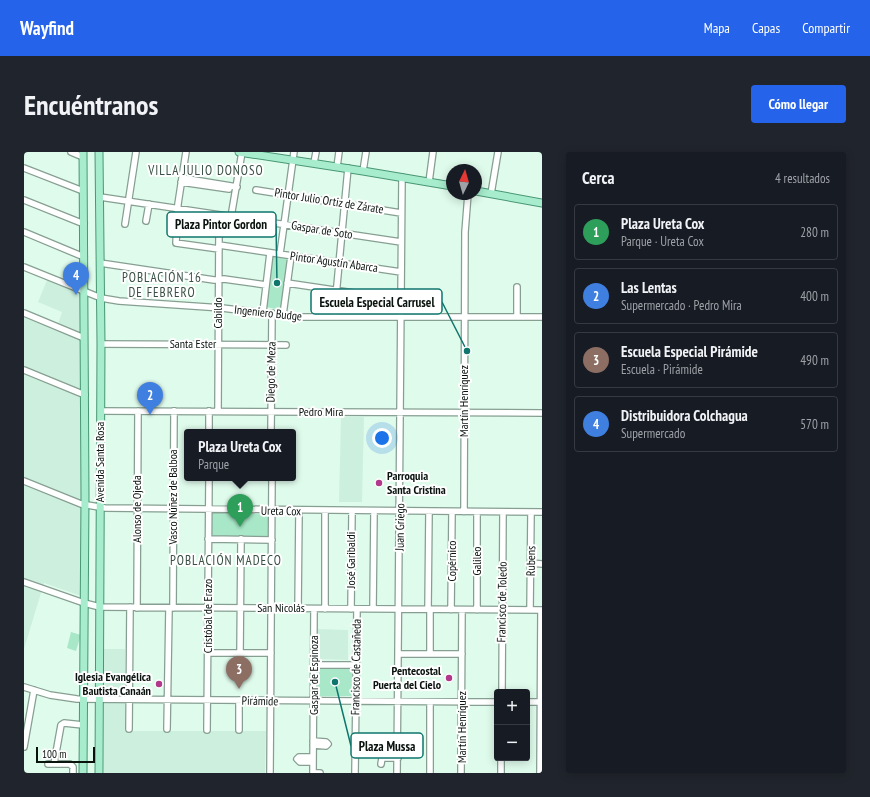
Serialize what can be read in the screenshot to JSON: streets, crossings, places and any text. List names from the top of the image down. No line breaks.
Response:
{"streets":{"main road":["Avenida Santa Rosa"],"street":["Pintor Julio Ortiz de Zárate","Gaspar de Soto","Pintor Agustín Abarca","Cabildo","Ingeniero Budge","Santa Ester","Diego de Meza","Martín Henríquez","Pedro Mira","Vasco Núñez de Balboa","Alonso de Ojeda","Ureta Cox","Juan Griego","José Garibaldi","Copérnico","Galileo","Rubens","Francisco de Toledo","San Nicolás","Cristóbal de Erazo","Francisco de Castañeda","Gaspar de Espinoza","Pirámide"]},"crossings":[["Pintor Julio Ortiz de Zárate","Juan Griego"],["Gaspar de Soto","Pintor Agustín Abarca"],["Gaspar de Soto","Cabildo"],["Gaspar de Soto","Avenida Santa Rosa"],["Gaspar de Soto","Juan Griego"],["Pintor Agustín Abarca","Cabildo"],["Pintor Agustín Abarca","Juan Griego"],["Cabildo","Ingeniero Budge"],["Cabildo","Santa Ester"],["Cabildo","Pedro Mira"],["Ingeniero Budge","Diego de Meza"],["Ingeniero Budge","Martín Henríquez"],["Ingeniero Budge","Avenida Santa Rosa"],["Ingeniero Budge","Juan Griego"],["Santa Ester","Diego de Meza"],["Santa Ester","Avenida Santa Rosa"],["Diego de Meza","Pedro Mira"],["Martín Henríquez","Pedro Mira"],["Martín Henríquez","Ureta Cox"],["Martín Henríquez","San Nicolás"],["Martín Henríquez","Pirámide"],["Pedro Mira","Avenida Santa Rosa"],["Pedro Mira","Vasco Núñez de Balboa"],["Pedro Mira","Alonso de Ojeda"],["Pedro Mira","Juan Griego"],["Avenida Santa Rosa","Ureta Cox"],["Avenida Santa Rosa","San Nicolás"],["Avenida Santa Rosa","Pirámide"],["Vasco Núñez de Balboa","Ureta Cox"],["Vasco Núñez de Balboa","San Nicolás"],["Vasco Núñez de Balboa","Pirámide"],["Alonso de Ojeda","Ureta Cox"],["Alonso de Ojeda","San Nicolás"],["Ureta Cox","Juan Griego"],["Ureta Cox","José Garibaldi"],["Ureta Cox","Copérnico"],["Ureta Cox","Galileo"],["Ureta Cox","Rubens"],["Ureta Cox","Francisco de Toledo"],["Ureta Cox","Cristóbal de Erazo"],["Juan Griego","San Nicolás"],["Juan Griego","Pirámide"],["José Garibaldi","San Nicolás"],["José Garibaldi","Francisco de Castañeda"],["Copérnico","San Nicolás"],["Galileo","San Nicolás"],["Rubens","San Nicolás"],["Francisco de Toledo","San Nicolás"],["San Nicolás","Cristóbal de Erazo"],["San Nicolás","Francisco de Castañeda"],["San Nicolás","Gaspar de Espinoza"],["Cristóbal de Erazo","Pirámide"],["Francisco de Castañeda","Pirámide"],["Gaspar de Espinoza","Pirámide"]],"districts":["VILLA JULIO DONOSO","POBLACIÓN 16 DE FEBRERO","POBLACIÓN MADECO"],"places":["Plaza Pintor Gordon","Escuela Especial Carrusel","Parroquia Santa Cristina","Pentecostal Puerta del Cielo","Plaza Mussa","Iglesia Evangélica Bautista Canaán"],"scale_bar":"100 m","north":"top","page":{"header":"Wayfind","nav":["Mapa","Capas","Compartir"],"buttons":"Cómo llegar","title":"Encuéntranos","heading":["Cerca","4 resultados"],"list":[{"mark":"1","name":"Plaza Ureta Cox","note":"Parque · Ureta Cox","value":"280 m"},{"mark":"2","name":"Las Lentas","note":"Supermercado · Pedro Mira","value":"400 m"},{"mark":"3","name":"Escuela Especial Pirámide","note":"Escuela · Pirámide","value":"490 m"},{"mark":"4","name":"Distribuidora Colchagua","note":"Supermercado","value":"570 m"}],"pins":["4","2","1","3"],"popup":["Plaza Ureta Cox","Parque"],"map_buttons":["+","−"],"scale":"100 m"}}
